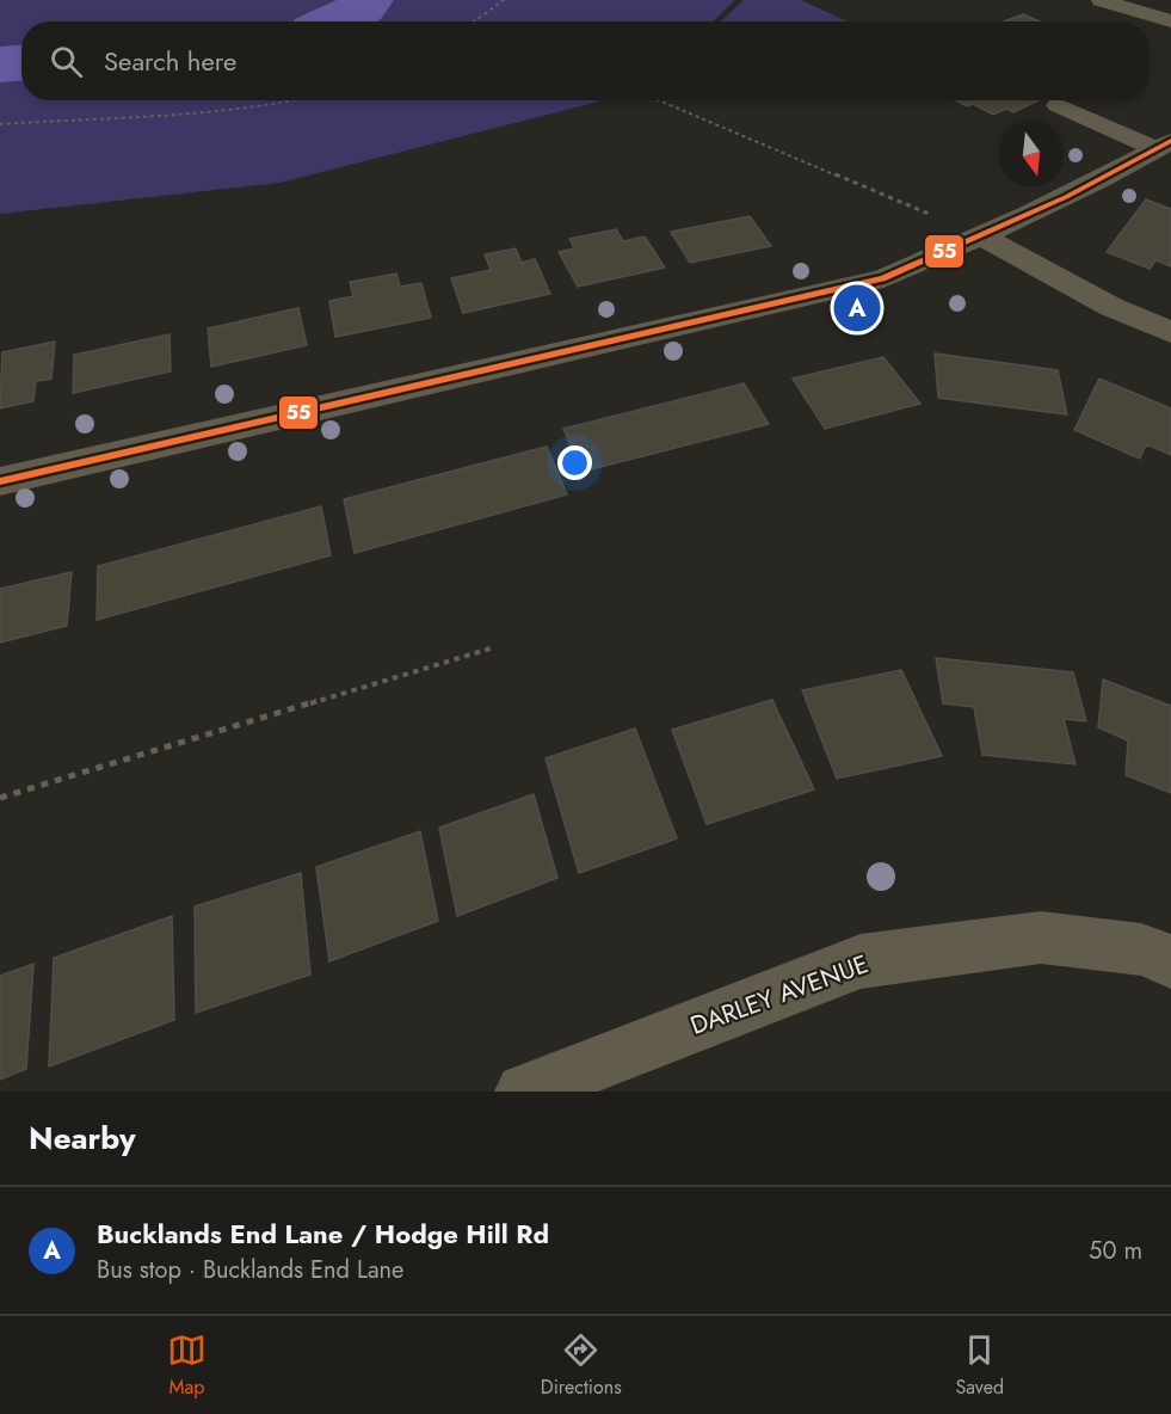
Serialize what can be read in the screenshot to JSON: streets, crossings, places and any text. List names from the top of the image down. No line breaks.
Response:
{"streets":{"street":["DARLEY AVENUE"]},"lines":["transit line 55"],"north":"bottom","page":{"search":"Search here","pins":"A","heading":"Nearby","list":[{"mark":"A","name":"Bucklands End Lane / Hodge Hill Rd","note":"Bus stop · Bucklands End Lane","value":"50 m"}],"nav":["Map","Directions","Saved"]}}
